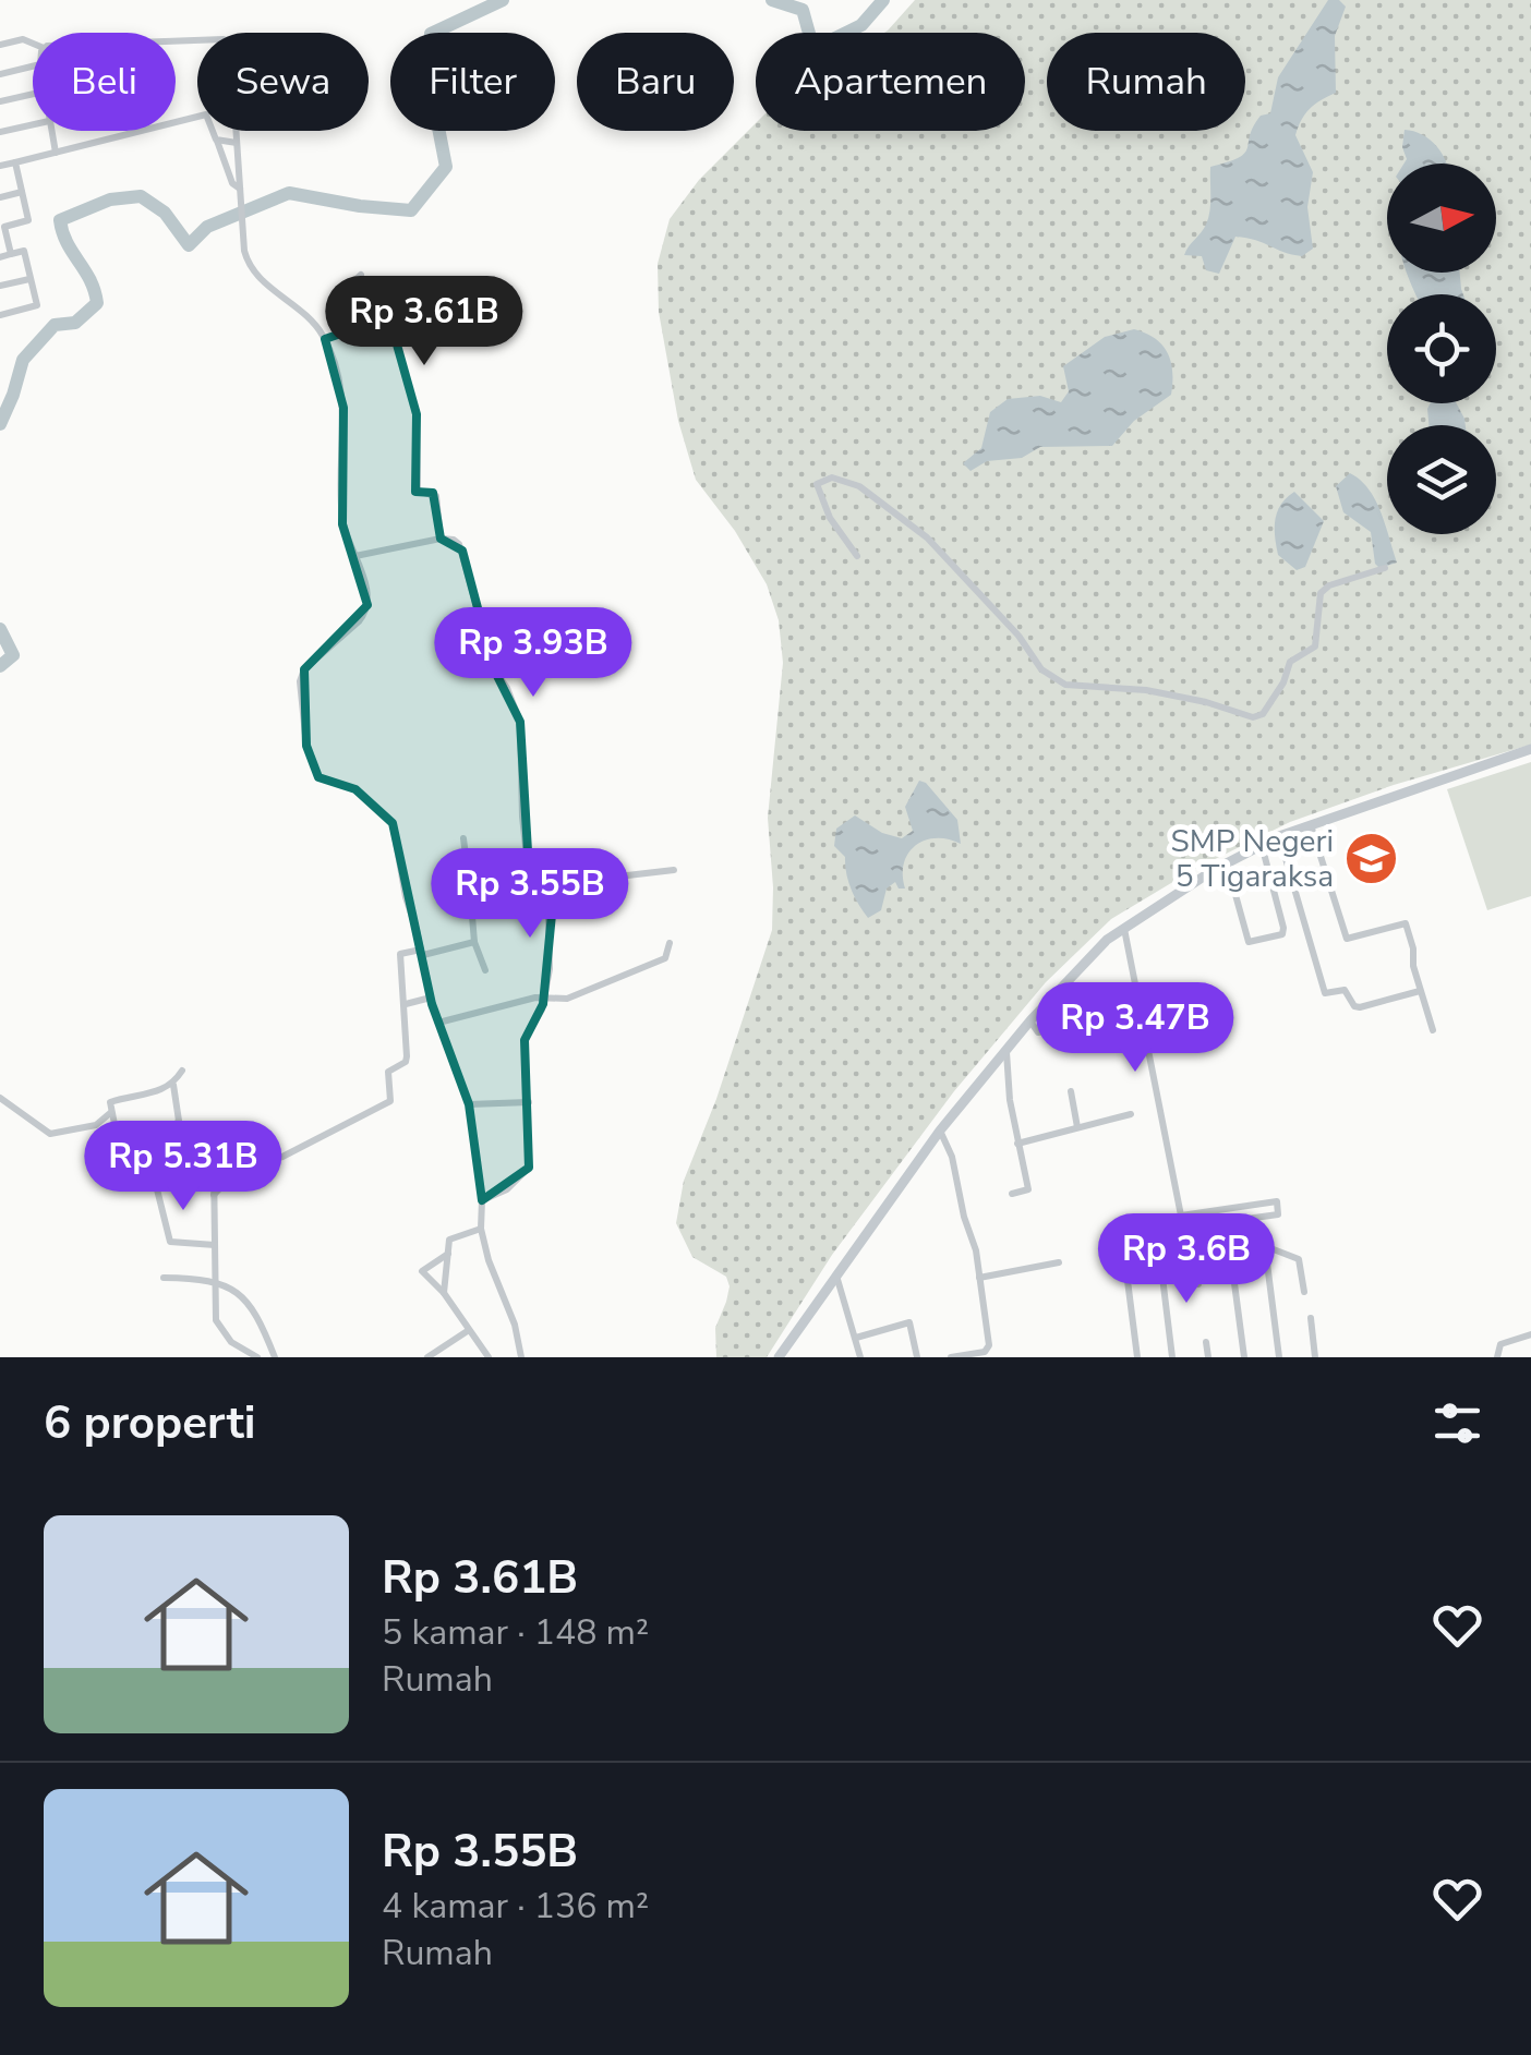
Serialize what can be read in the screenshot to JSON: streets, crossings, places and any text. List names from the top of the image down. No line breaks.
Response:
{"places":{"school or university":["SMP Negeri 5 Tigaraksa"]},"north":"right","page":{"chip":["Beli","Sewa","Filter","Baru","Apartemen","Rumah"],"price":["Rp 3.61B","Rp 3.93B","Rp 3.55B","Rp 3.47B","Rp 5.31B","Rp 3.6B"],"heading":"6 properti","list":[{"name":"Rp 3.61B","note":"5 kamar · 148 m² · Rumah"},{"name":"Rp 3.55B","note":"4 kamar · 136 m² · Rumah"}]}}
